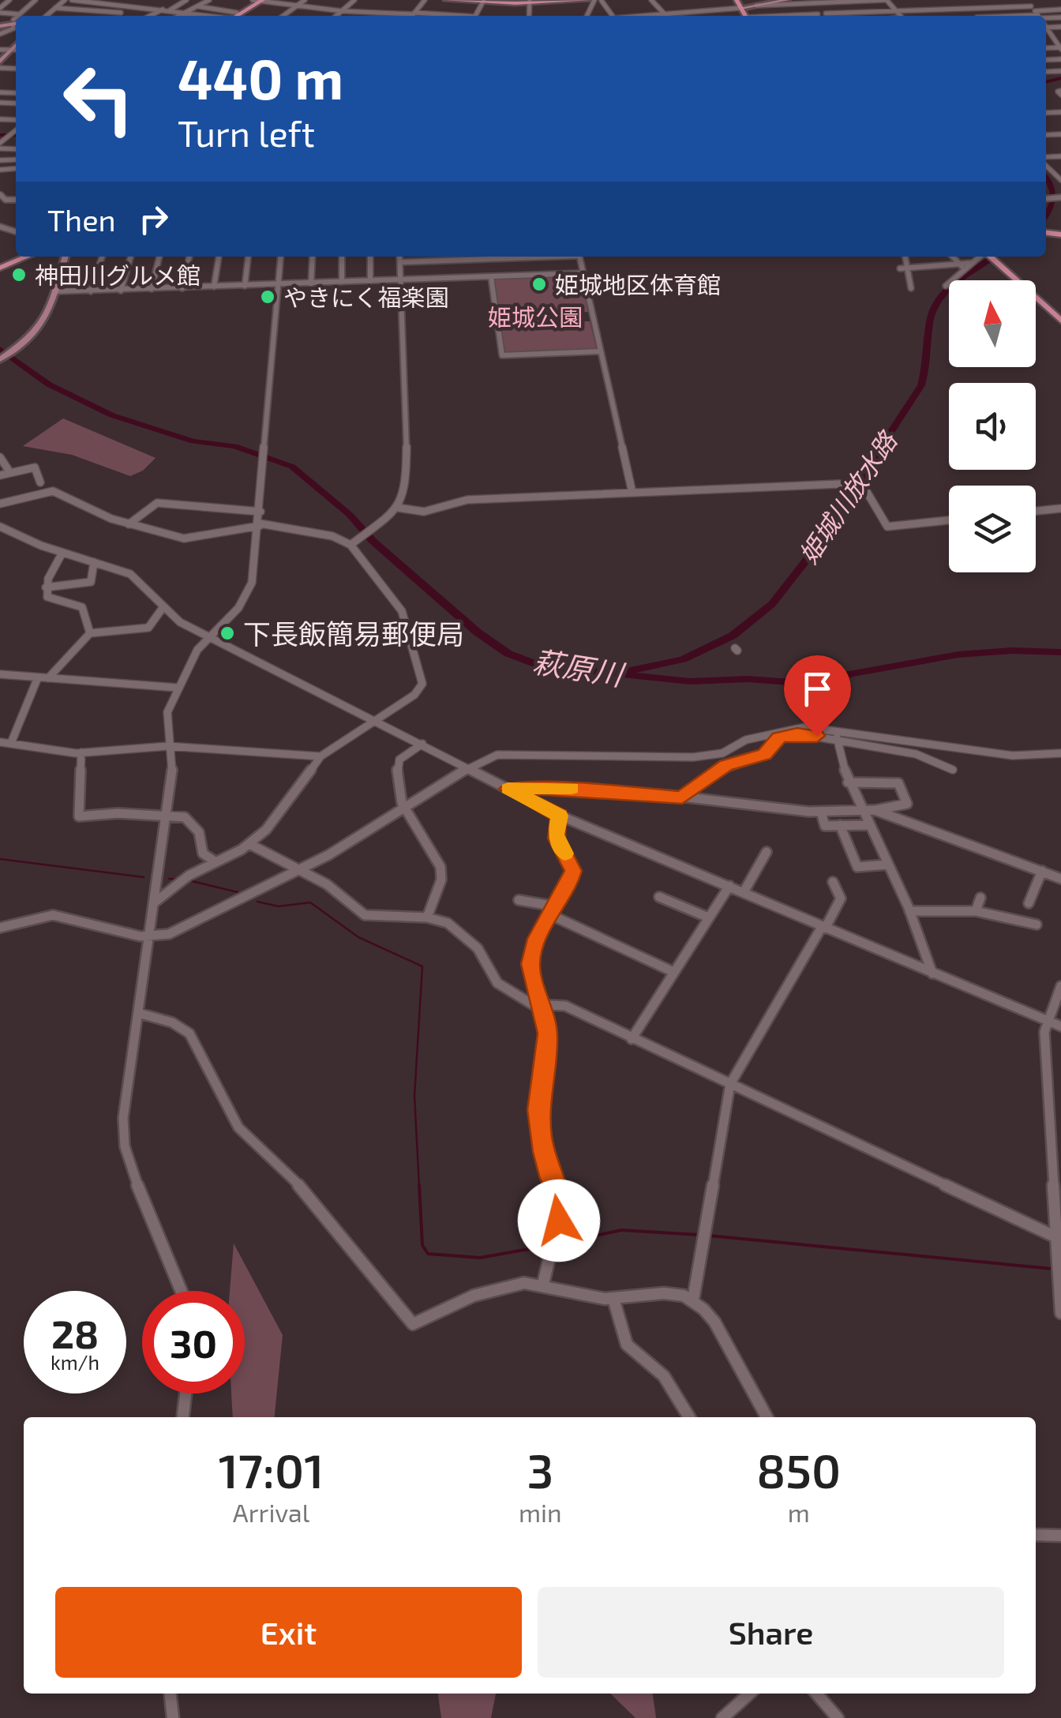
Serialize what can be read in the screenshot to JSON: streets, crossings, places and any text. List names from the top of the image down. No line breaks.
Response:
{"water":["姫城川放水路","萩原川"],"parks":["姫城公園"],"places":["神田川グルメ館","姫城地区体育館","やきにく福楽園","下長飯簡易郵便局"],"north":"top","page":{"turn":["440 m","Turn left"],"then":"Then","speed":"28 km/h","limit":"30","eta":["17:01","Arrival","3","min","850","m"],"buttons":["Exit","Share"]}}
